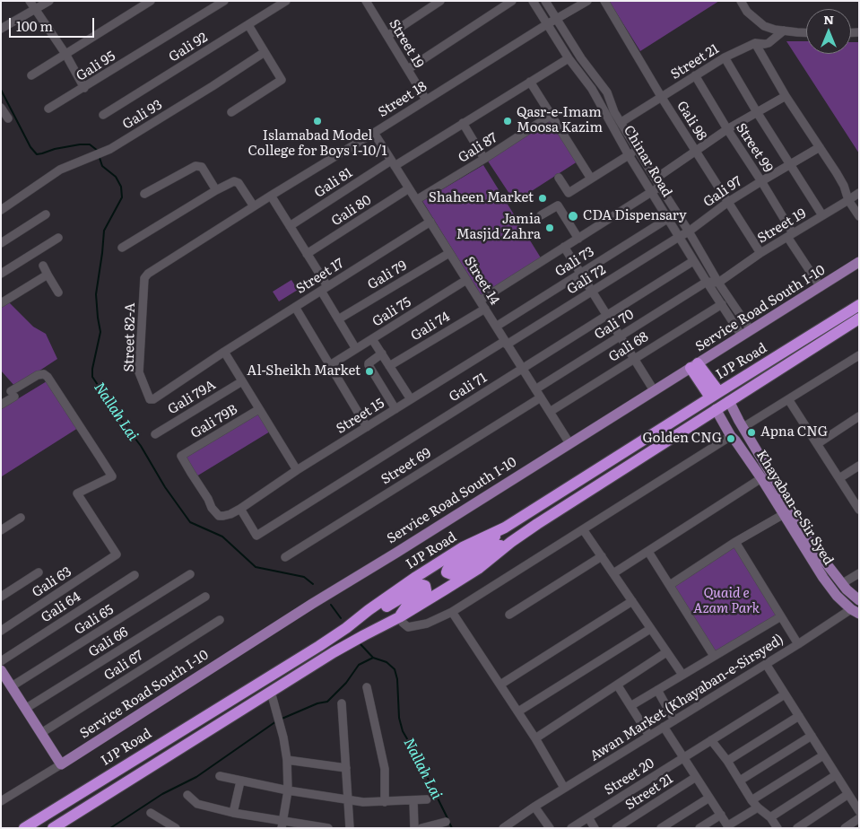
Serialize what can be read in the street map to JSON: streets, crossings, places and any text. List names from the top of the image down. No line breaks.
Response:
{"streets":{"highway":["IJP Road"],"main road":["Service Road South I-10","Khayaban-e-Sir Syed"],"street":["Street 19","Gali 92","Street 21","Gali 95","Street 18","Gali 93","Gali 98","Gali 87","Street 99","Chinar Road","Gali 81","Gali 97","Gali 80","Gali 73","Gali 79","Street 17","Gali 72","Street 14","Gali 75","Gali 70","Gali 74","Street 82-A","Gali 68","Gali 71","Gali 79A","Street 15","Gali 79B","Street 69","Gali 63","Gali 64","Gali 65","Gali 66","Gali 67","Awan Market (Khayaban-e-Sirsyed)","Street 20"]},"crossings":[["Street 19","Street 18"],["Street 19","Gali 98"],["Street 19","Street 99"],["Street 19","Chinar Road"],["Street 21","Gali 98"],["Street 21","Street 99"],["Street 21","Chinar Road"],["Street 18","Chinar Road"],["Street 18","Street 14"],["Street 18","Street 82-A"],["Gali 98","Gali 97"],["Gali 87","Street 14"],["Street 99","Gali 97"],["Street 99","Service Road South I-10"],["Chinar Road","Gali 81"],["Chinar Road","Gali 97"],["Chinar Road","Gali 73"],["Chinar Road","Gali 72"],["Chinar Road","Service Road South I-10"],["Chinar Road","Gali 70"],["Chinar Road","Gali 68"],["Chinar Road","Gali 71"],["Gali 81","Street 14"],["Gali 97","Gali 72"],["Gali 80","Street 14"],["Gali 73","Street 14"],["Gali 79","Street 14"],["Street 17","Street 14"],["Street 17","Street 82-A"],["Gali 72","Street 14"],["Gali 72","Street 15"],["Street 14","Service Road South I-10"],["Street 14","Gali 75"],["Street 14","Gali 70"],["Street 14","Gali 74"],["Street 14","Gali 68"],["Street 14","Gali 71"],["Street 14","Street 15"],["Street 14","Street 69"],["IJP Road","Khayaban-e-Sir Syed"],["Gali 71","Street 15"],["Street 15","Gali 79B"],["Khayaban-e-Sir Syed","Awan Market (Khayaban-e-Sirsyed)"]],"water":["Nallah Lai"],"parks":["Quaid e Azam Park"],"places":["Islamabad Model College for Boys I-10/1","Qasr-e-Imam Moosa Kazim","Shaheen Market","CDA Dispensary","Jamia Masjid Zahra","Al-Sheikh Market","Apna CNG","Golden CNG"],"scale_bar":"100 m","north":"top"}
